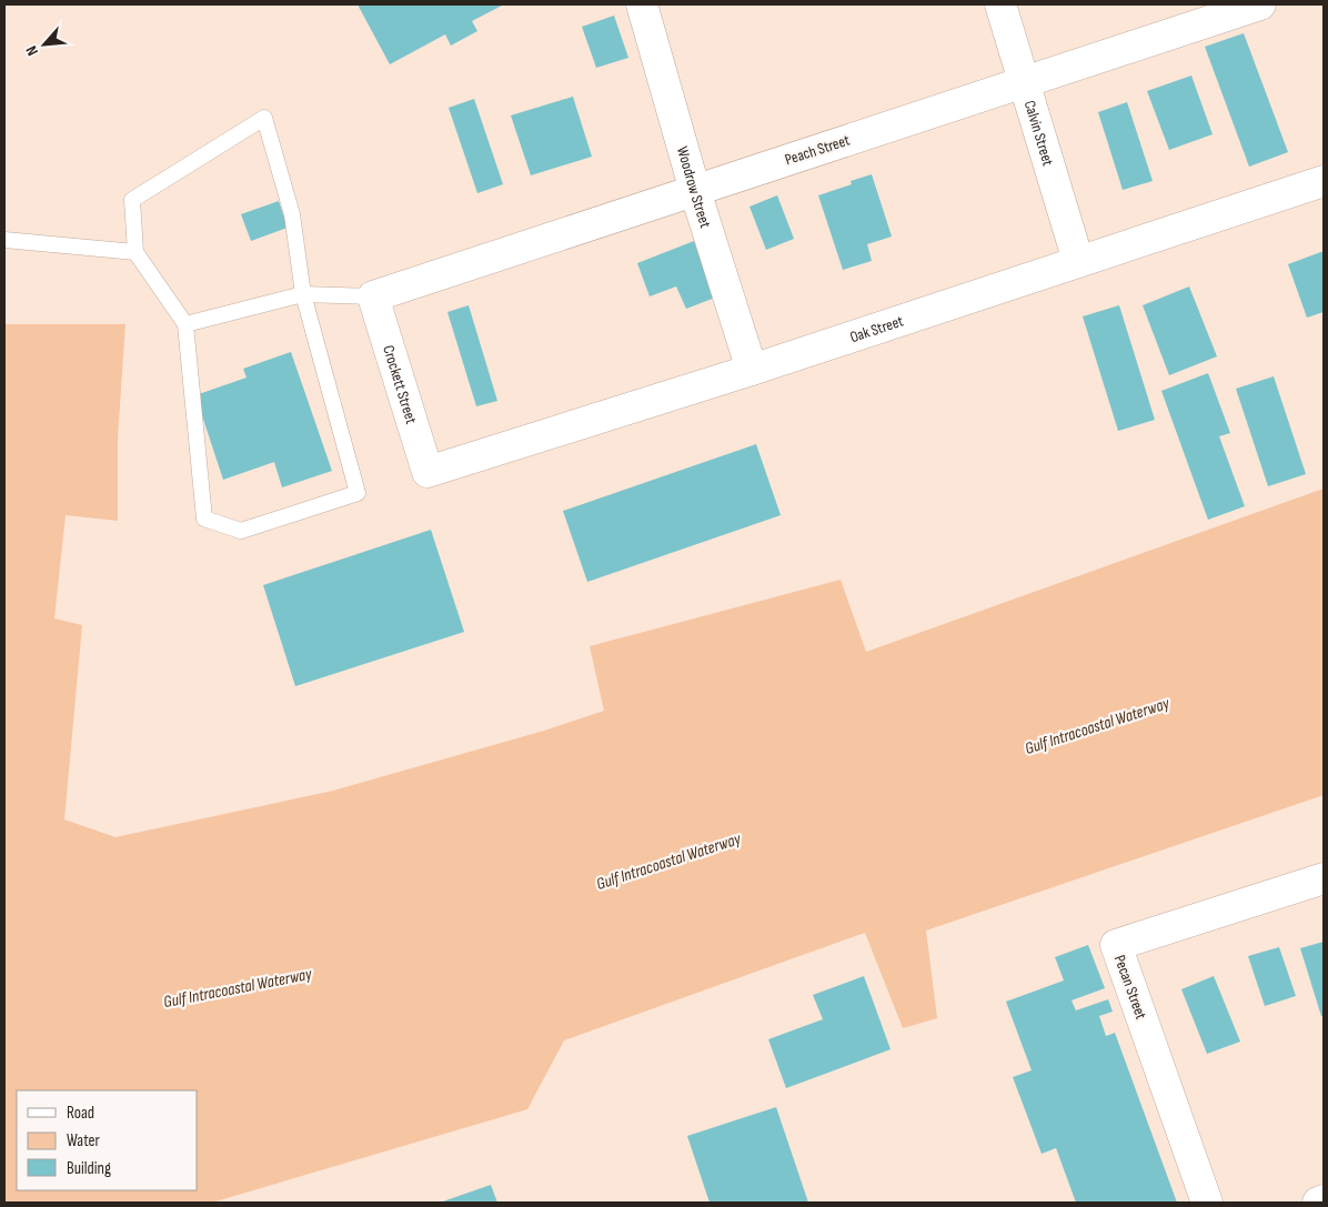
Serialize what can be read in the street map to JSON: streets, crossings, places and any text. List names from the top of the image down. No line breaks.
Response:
{"streets":{"street":["Calvin Street","Peach Street","Woodrow Street","Oak Street","Crockett Street","Pecan Street"]},"crossings":[["Calvin Street","Peach Street"],["Calvin Street","Oak Street"],["Peach Street","Woodrow Street"],["Peach Street","Crockett Street"],["Woodrow Street","Oak Street"],["Oak Street","Crockett Street"]],"water":["Gulf Intracoastal Waterway"],"legend":["Road","Water","Building"],"north":"bottom left"}
